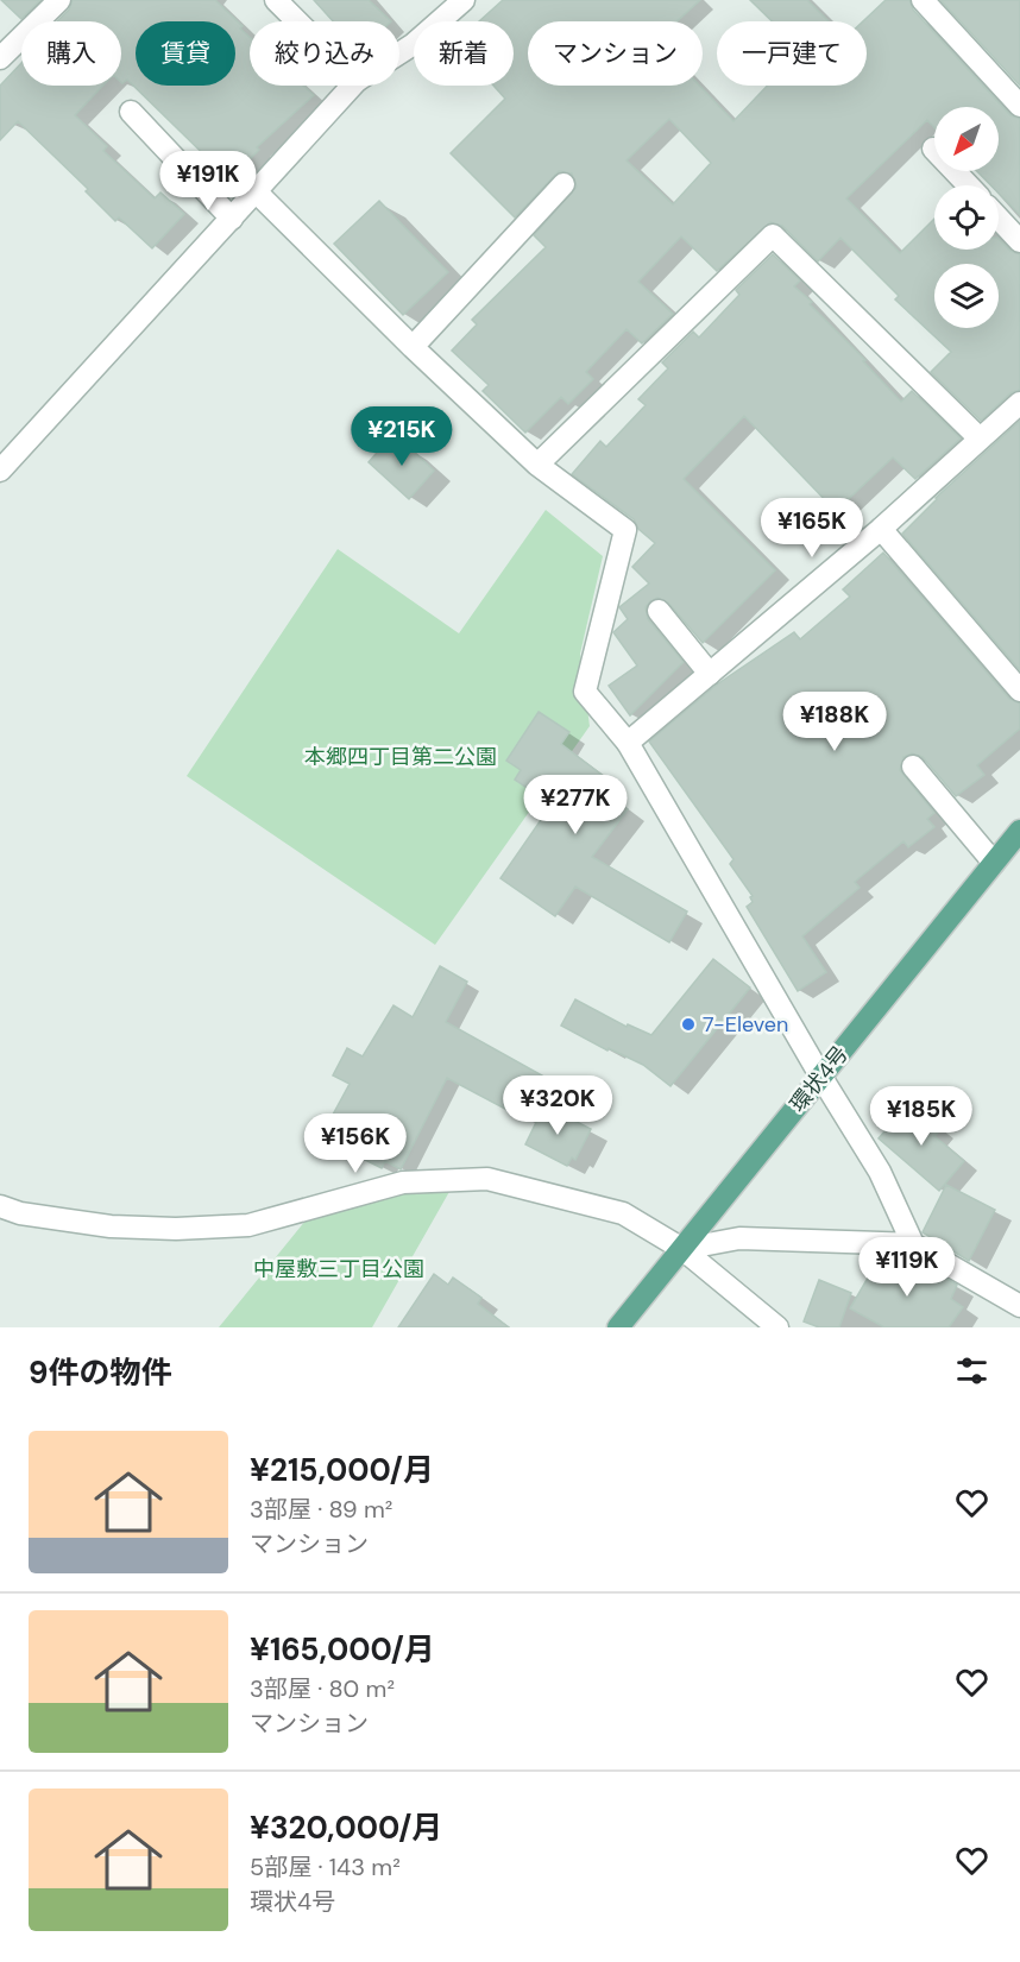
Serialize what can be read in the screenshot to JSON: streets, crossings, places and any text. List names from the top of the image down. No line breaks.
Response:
{"streets":{"main road":["環状4号"]},"parks":["本郷四丁目第二公園","中屋敷三丁目公園"],"places":["7-Eleven"],"north":"bottom left","page":{"chip":["購入","賃貸","絞り込み","新着","マンション","一戸建て"],"price":["¥191K","¥215K","¥165K","¥188K","¥277K","¥320K","¥185K","¥156K","¥119K"],"heading":"9件の物件","list":[{"name":"¥215,000/月","note":"3部屋 · 89 m² · マンション"},{"name":"¥165,000/月","note":"3部屋 · 80 m² · マンション"},{"name":"¥320,000/月","note":"5部屋 · 143 m² · 環状4号"}]}}
